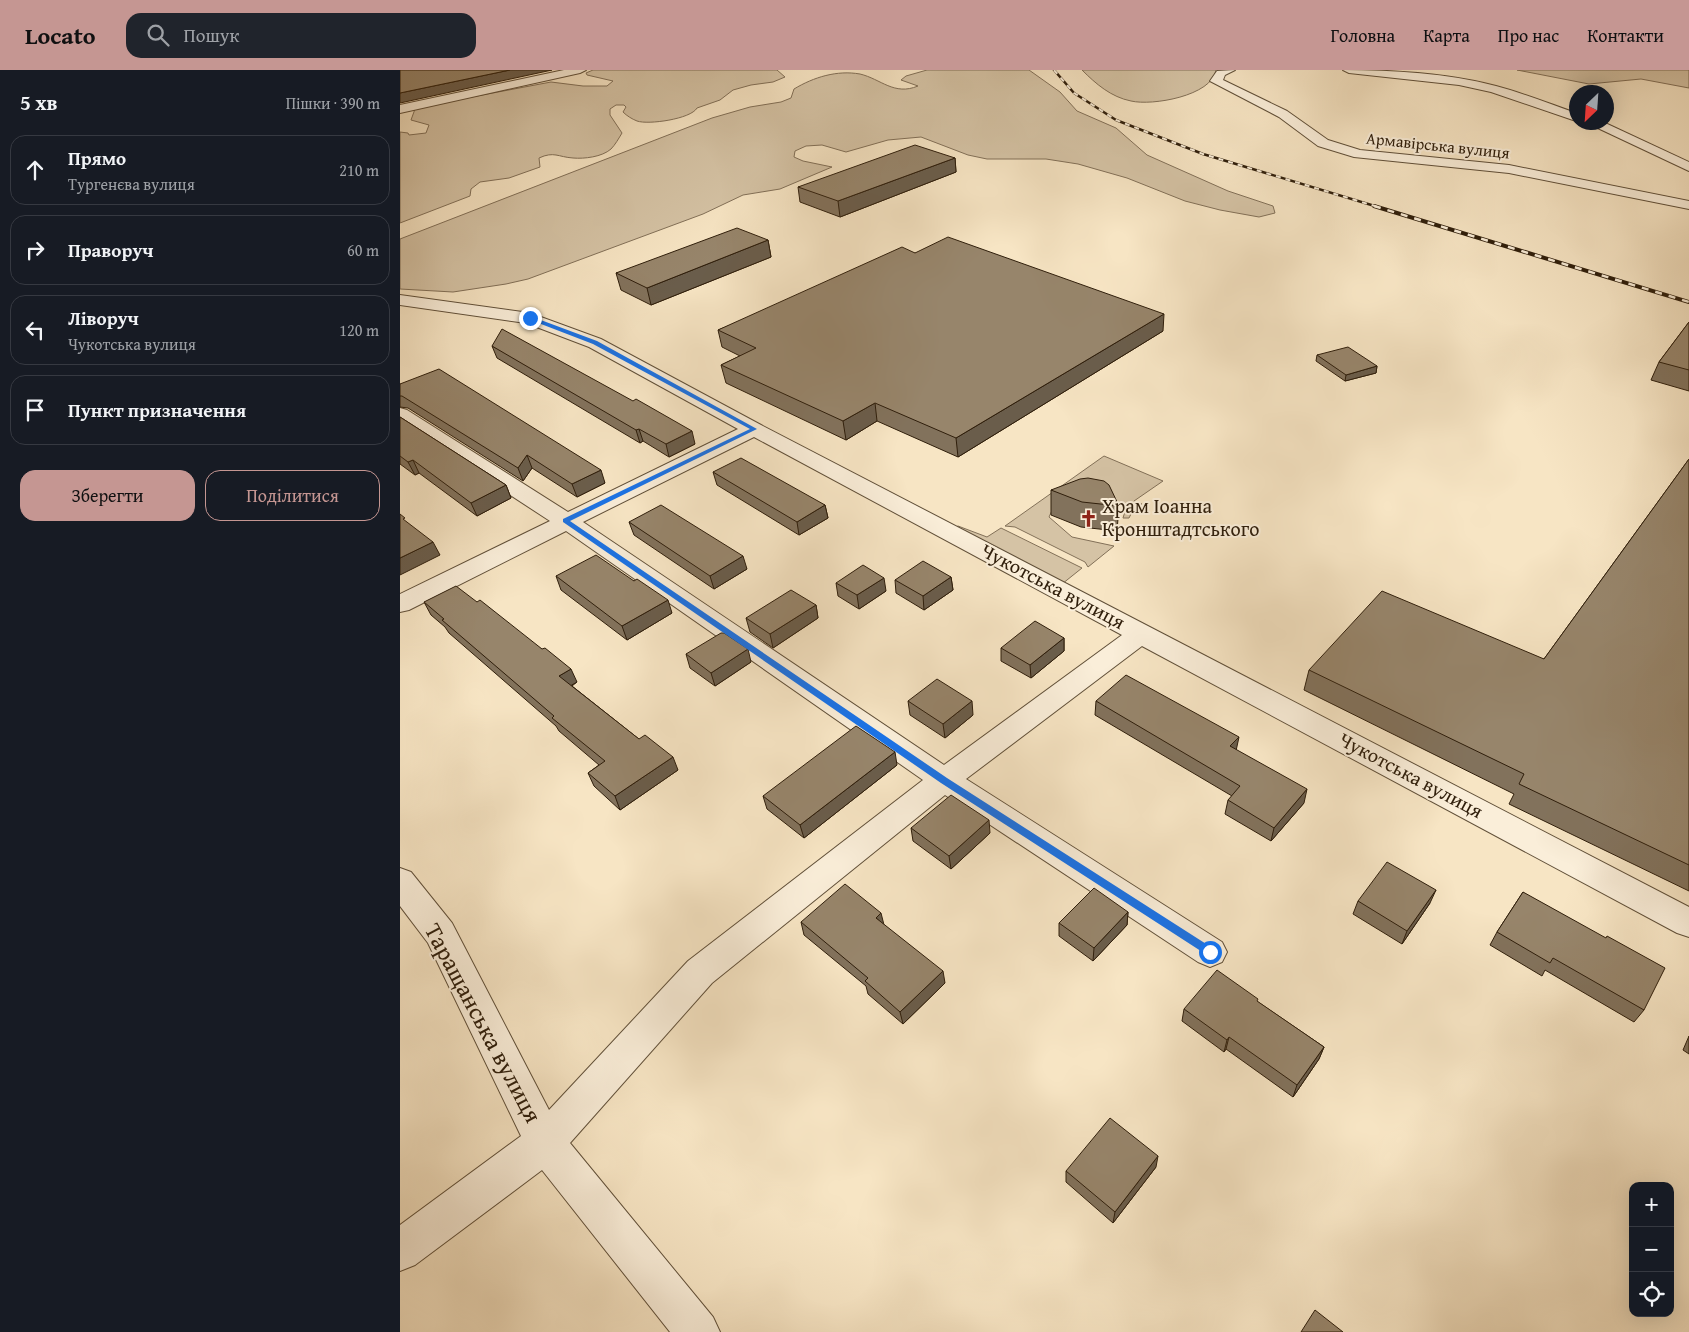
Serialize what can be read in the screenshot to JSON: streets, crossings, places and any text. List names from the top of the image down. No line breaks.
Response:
{"streets":{"street":["Армавірська вулиця","Чукотська вулиця","Таращанська вулиця"]},"places":{"church":["Храм Іоанна Кронштадтського"]},"north":"bottom left","page":{"header":"Locato","search":"Пошук","nav":["Головна","Карта","Про нас","Контакти"],"heading":["5 хв","Пішки · 390 m"],"list":[["Прямо","Тургенєва вулиця","210 m"],["Праворуч","60 m"],["Ліворуч","Чукотська вулиця","120 m"],"Пункт призначення"],"buttons":["Зберегти","Поділитися"],"map_buttons":["+","−"]}}
